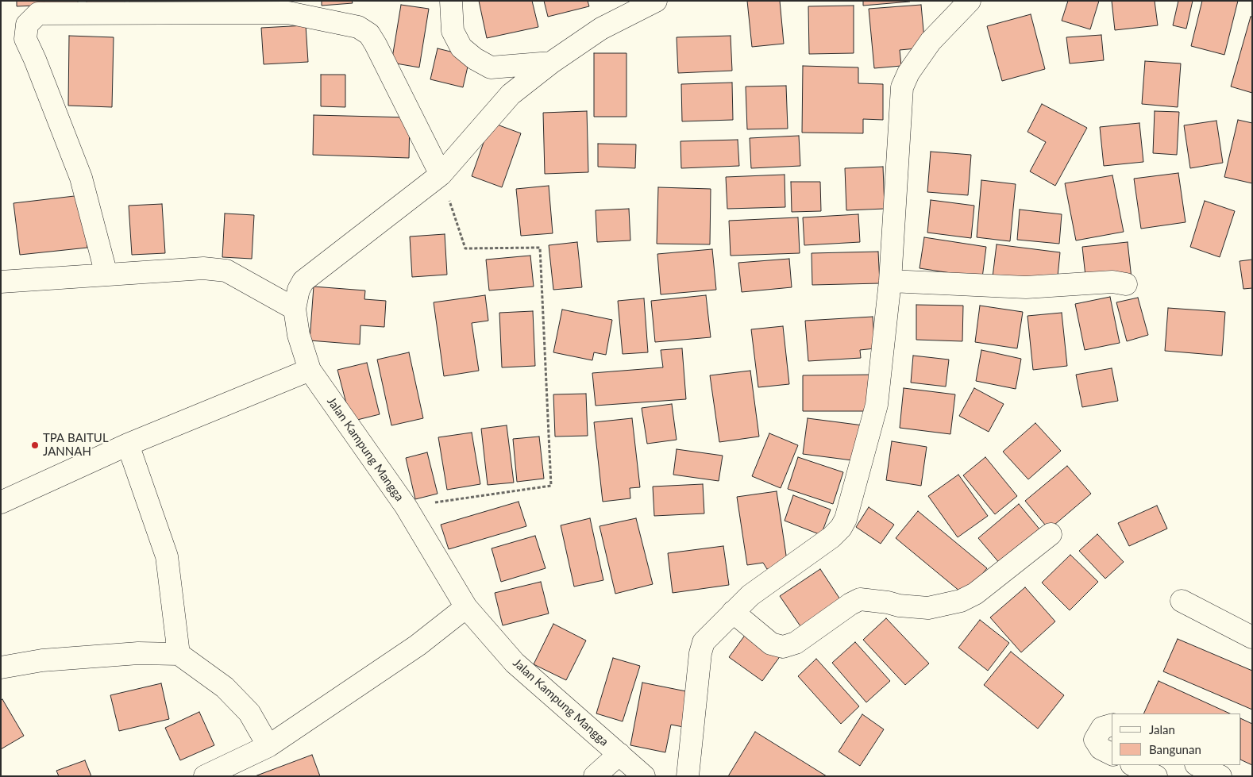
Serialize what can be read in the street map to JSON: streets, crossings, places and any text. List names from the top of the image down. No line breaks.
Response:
{"streets":{"street":["Jalan Kampung Mangga"]},"places":["TPA BAITUL JANNAH"],"legend":["Jalan","Bangunan"]}
